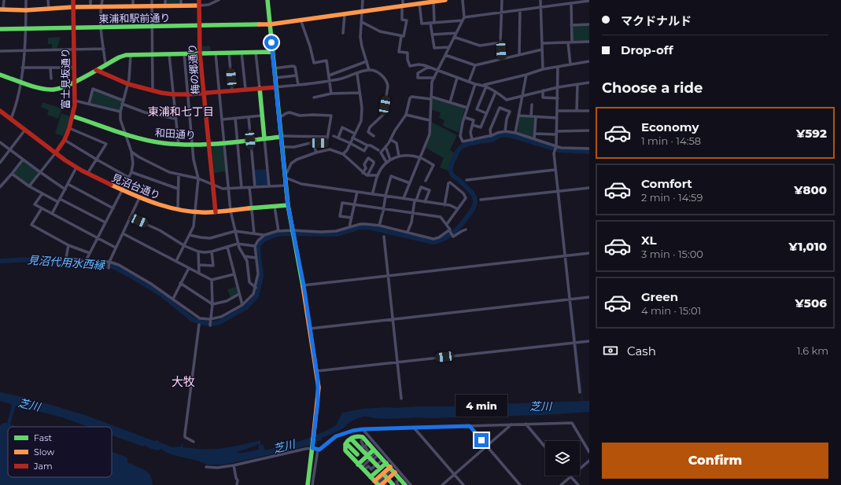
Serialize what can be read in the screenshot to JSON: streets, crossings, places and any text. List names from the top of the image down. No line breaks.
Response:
{"streets":{"main road":["東浦和駅前通り","梅の郷通り","富士見坂通り","和田通り","見沼台通り"]},"crossings":[["東浦和駅前通り","梅の郷通り"],["東浦和駅前通り","富士見坂通り"],["梅の郷通り","和田通り"],["梅の郷通り","見沼台通り"],["富士見坂通り","和田通り"],["富士見坂通り","見沼台通り"]],"districts":["東浦和七丁目","大牧"],"water":["見沼代用水西縁","芝川"],"legend":["Fast","Slow","Jam"],"page":{"banner":["マクドナルド","Drop-off"],"heading":"Choose a ride","list":[{"name":"Economy","note":"1 min · 14:58","value":"¥592"},{"name":"Comfort","note":"2 min · 14:59","value":"¥800"},{"name":"XL","note":"3 min · 15:00","value":"¥1,010"},{"name":"Green","note":"4 min · 15:01","value":"¥506"}],"pay":["Cash","1.6 km"],"bubble":"4 min","buttons":"Confirm"}}
